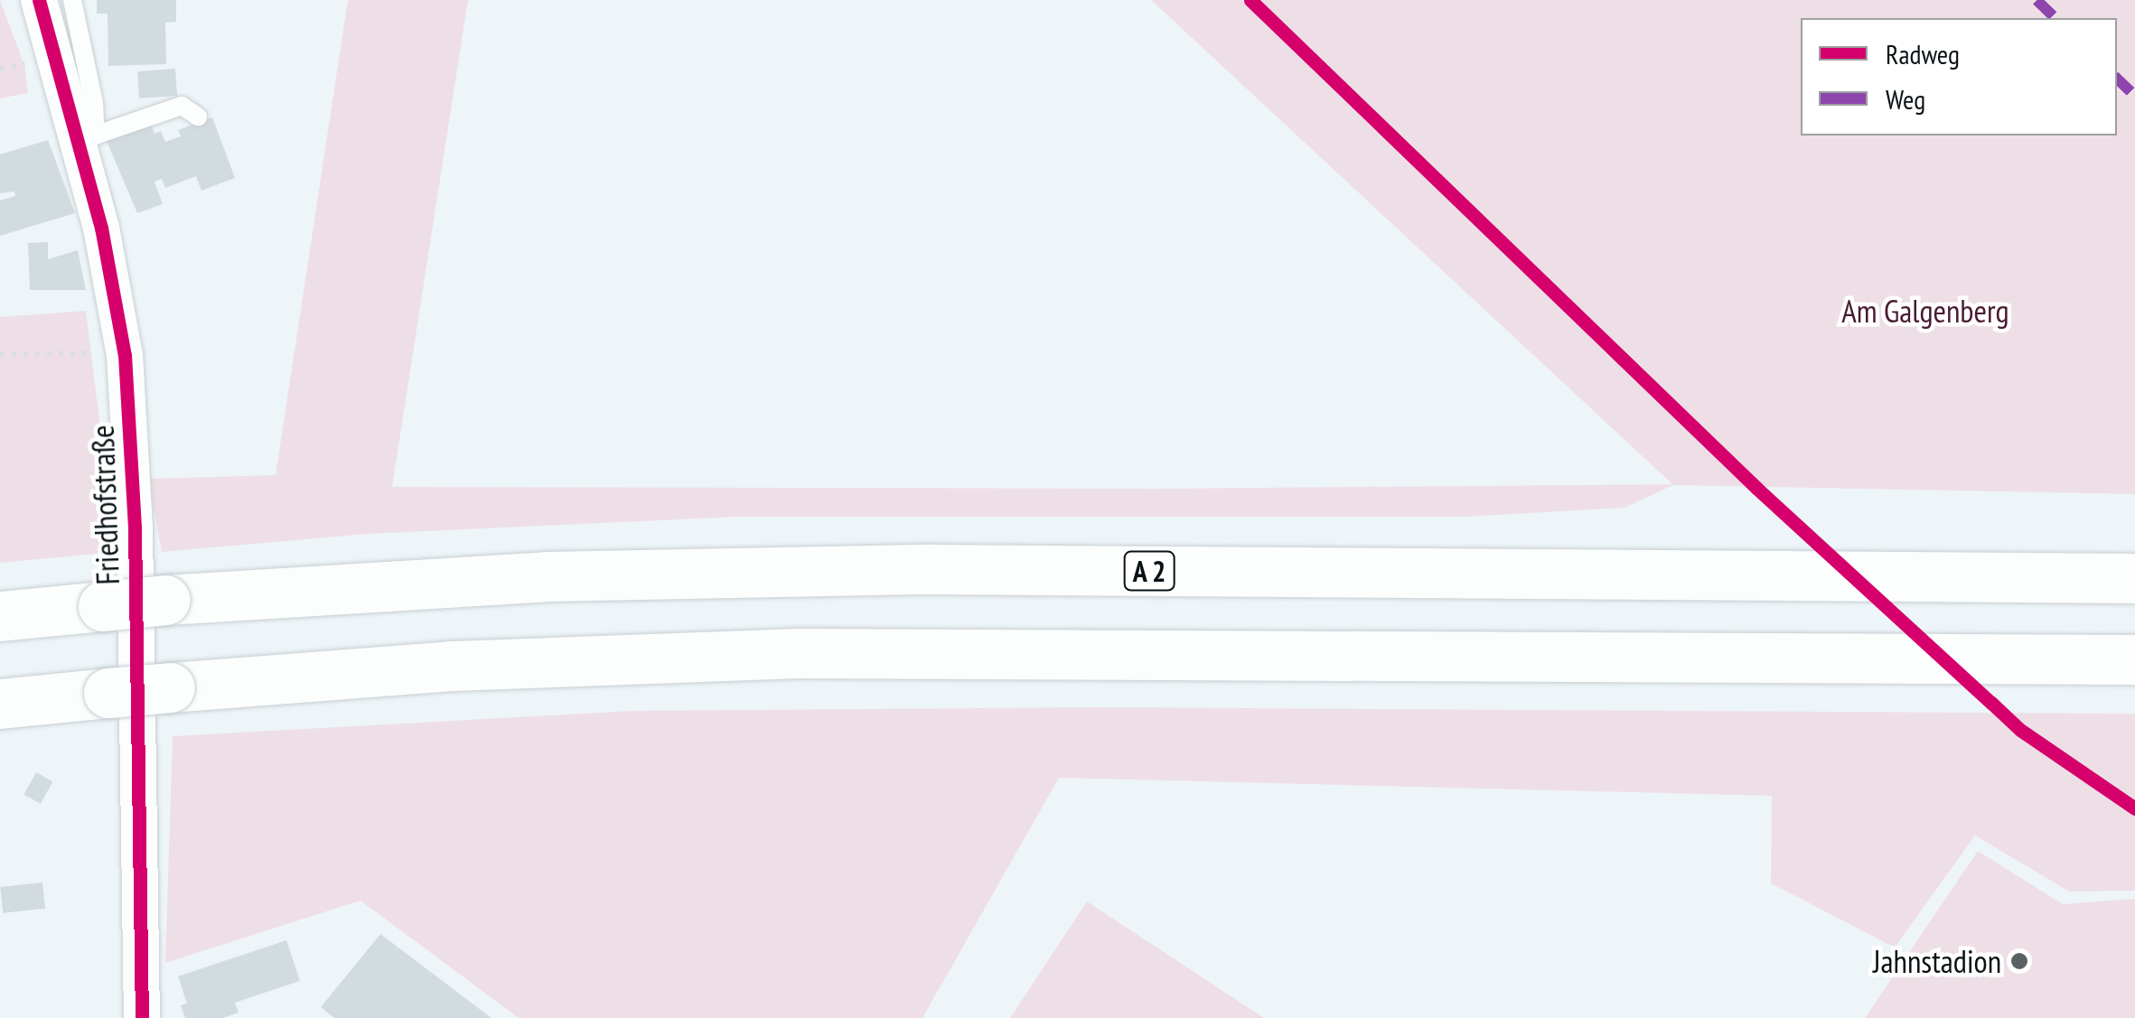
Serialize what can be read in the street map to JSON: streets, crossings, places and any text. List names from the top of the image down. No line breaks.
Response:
{"streets":{"highway":["A 2"],"street":["Friedhofstraße"]},"parks":["Am Galgenberg"],"places":["Jahnstadion"],"legend":["Radweg","Weg"]}
